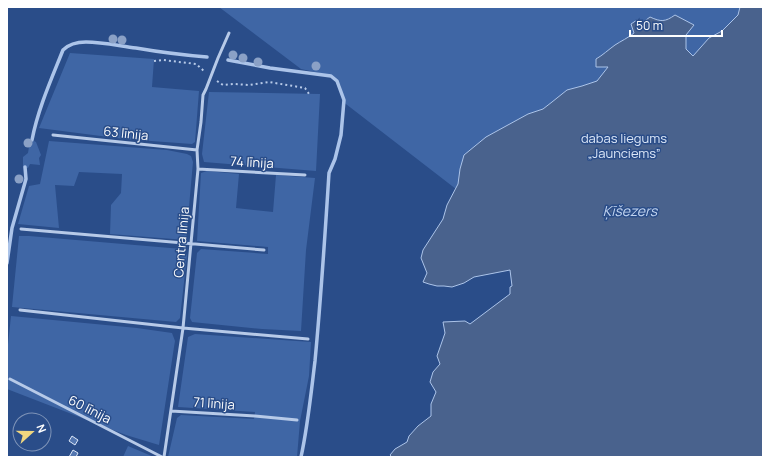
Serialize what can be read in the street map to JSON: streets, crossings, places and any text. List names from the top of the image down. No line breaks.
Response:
{"streets":{"lane":["63 līnija","74 līnija","Centra līnija","71 līnija","60 līnija"]},"crossings":[["63 līnija","Centra līnija"],["74 līnija","Centra līnija"],["Centra līnija","71 līnija"],["Centra līnija","60 līnija"]],"water":["Ķīšezers"],"parks":["dabas liegums „Jaunciems”"],"scale_bar":"50 m","north":"right"}
